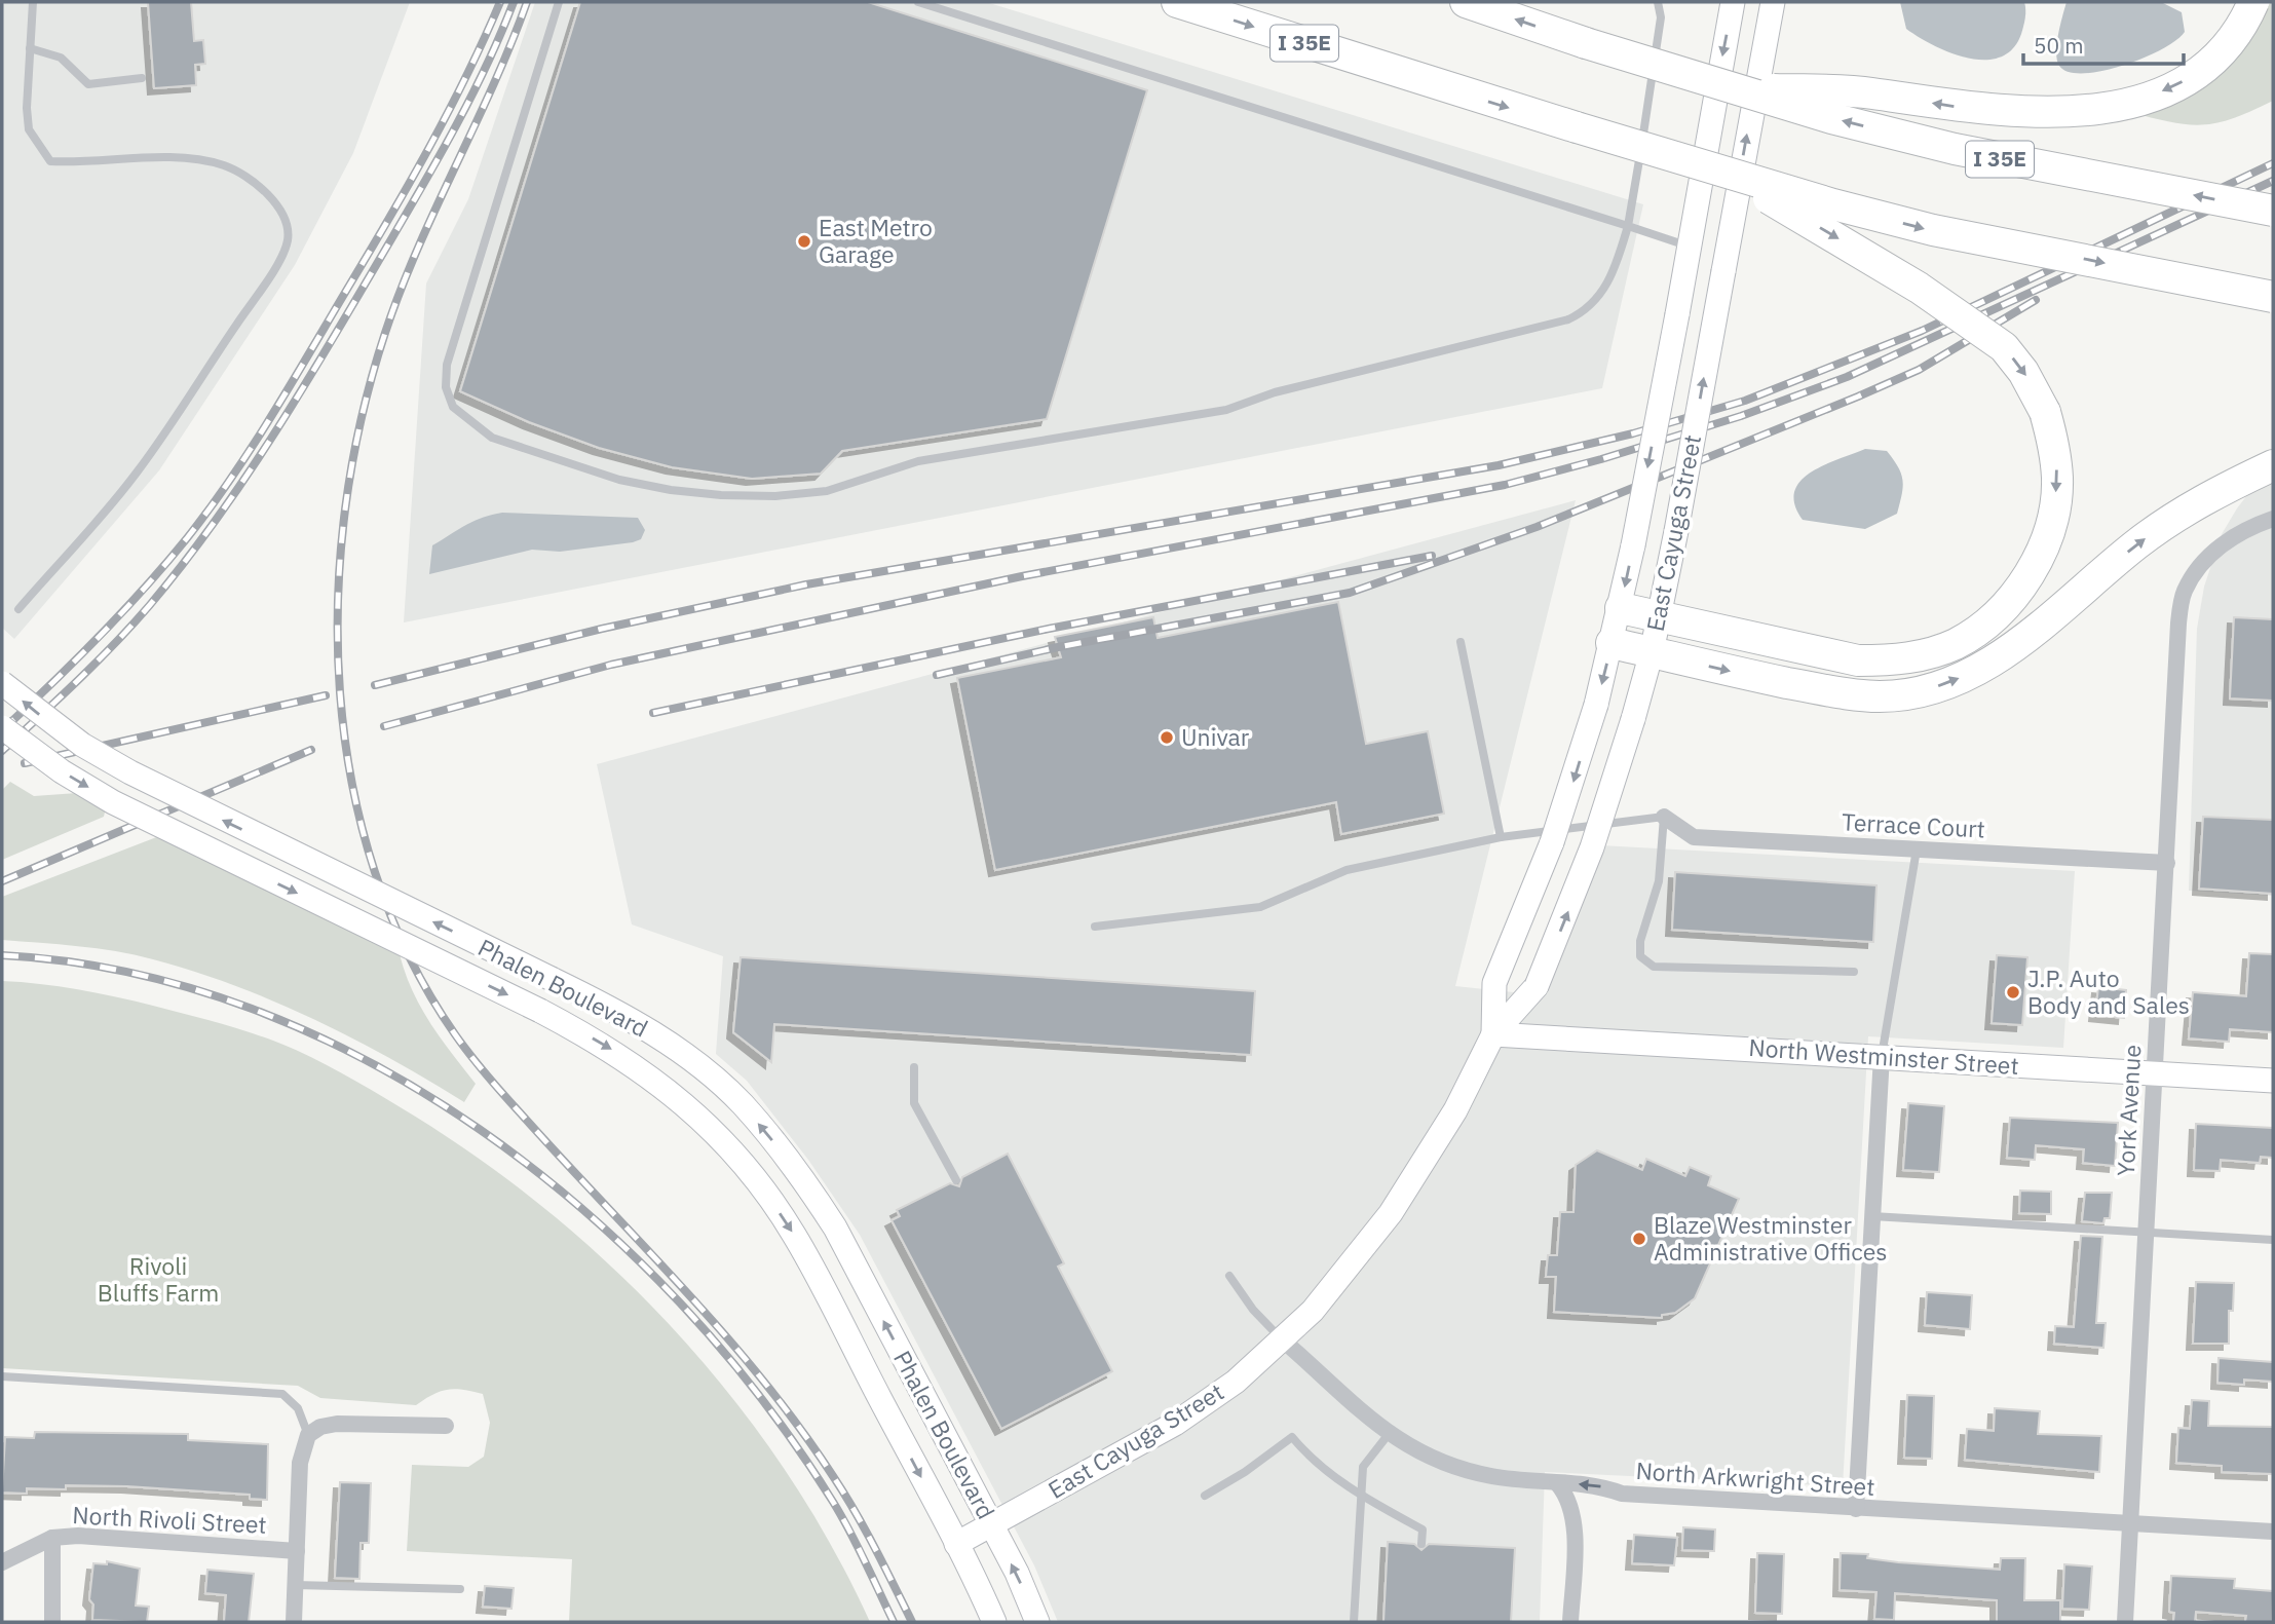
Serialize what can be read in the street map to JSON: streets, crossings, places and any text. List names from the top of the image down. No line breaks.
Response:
{"streets":{"highway":["I 35E"],"main road":["East Cayuga Street","Phalen Boulevard","North Westminster Street"],"street":["Terrace Court","York Avenue","North Arkwright Street","North Rivoli Street"]},"crossings":[["East Cayuga Street","Phalen Boulevard"],["East Cayuga Street","North Westminster Street"],["East Cayuga Street","North Arkwright Street"],["Terrace Court","York Avenue"],["North Westminster Street","York Avenue"],["York Avenue","North Arkwright Street"]],"parks":["Rivoli Bluffs Farm"],"places":["East Metro Garage","Univar","J.P. Auto Body and Sales","Blaze Westminster Administrative Offices"],"scale_bar":"50 m"}
